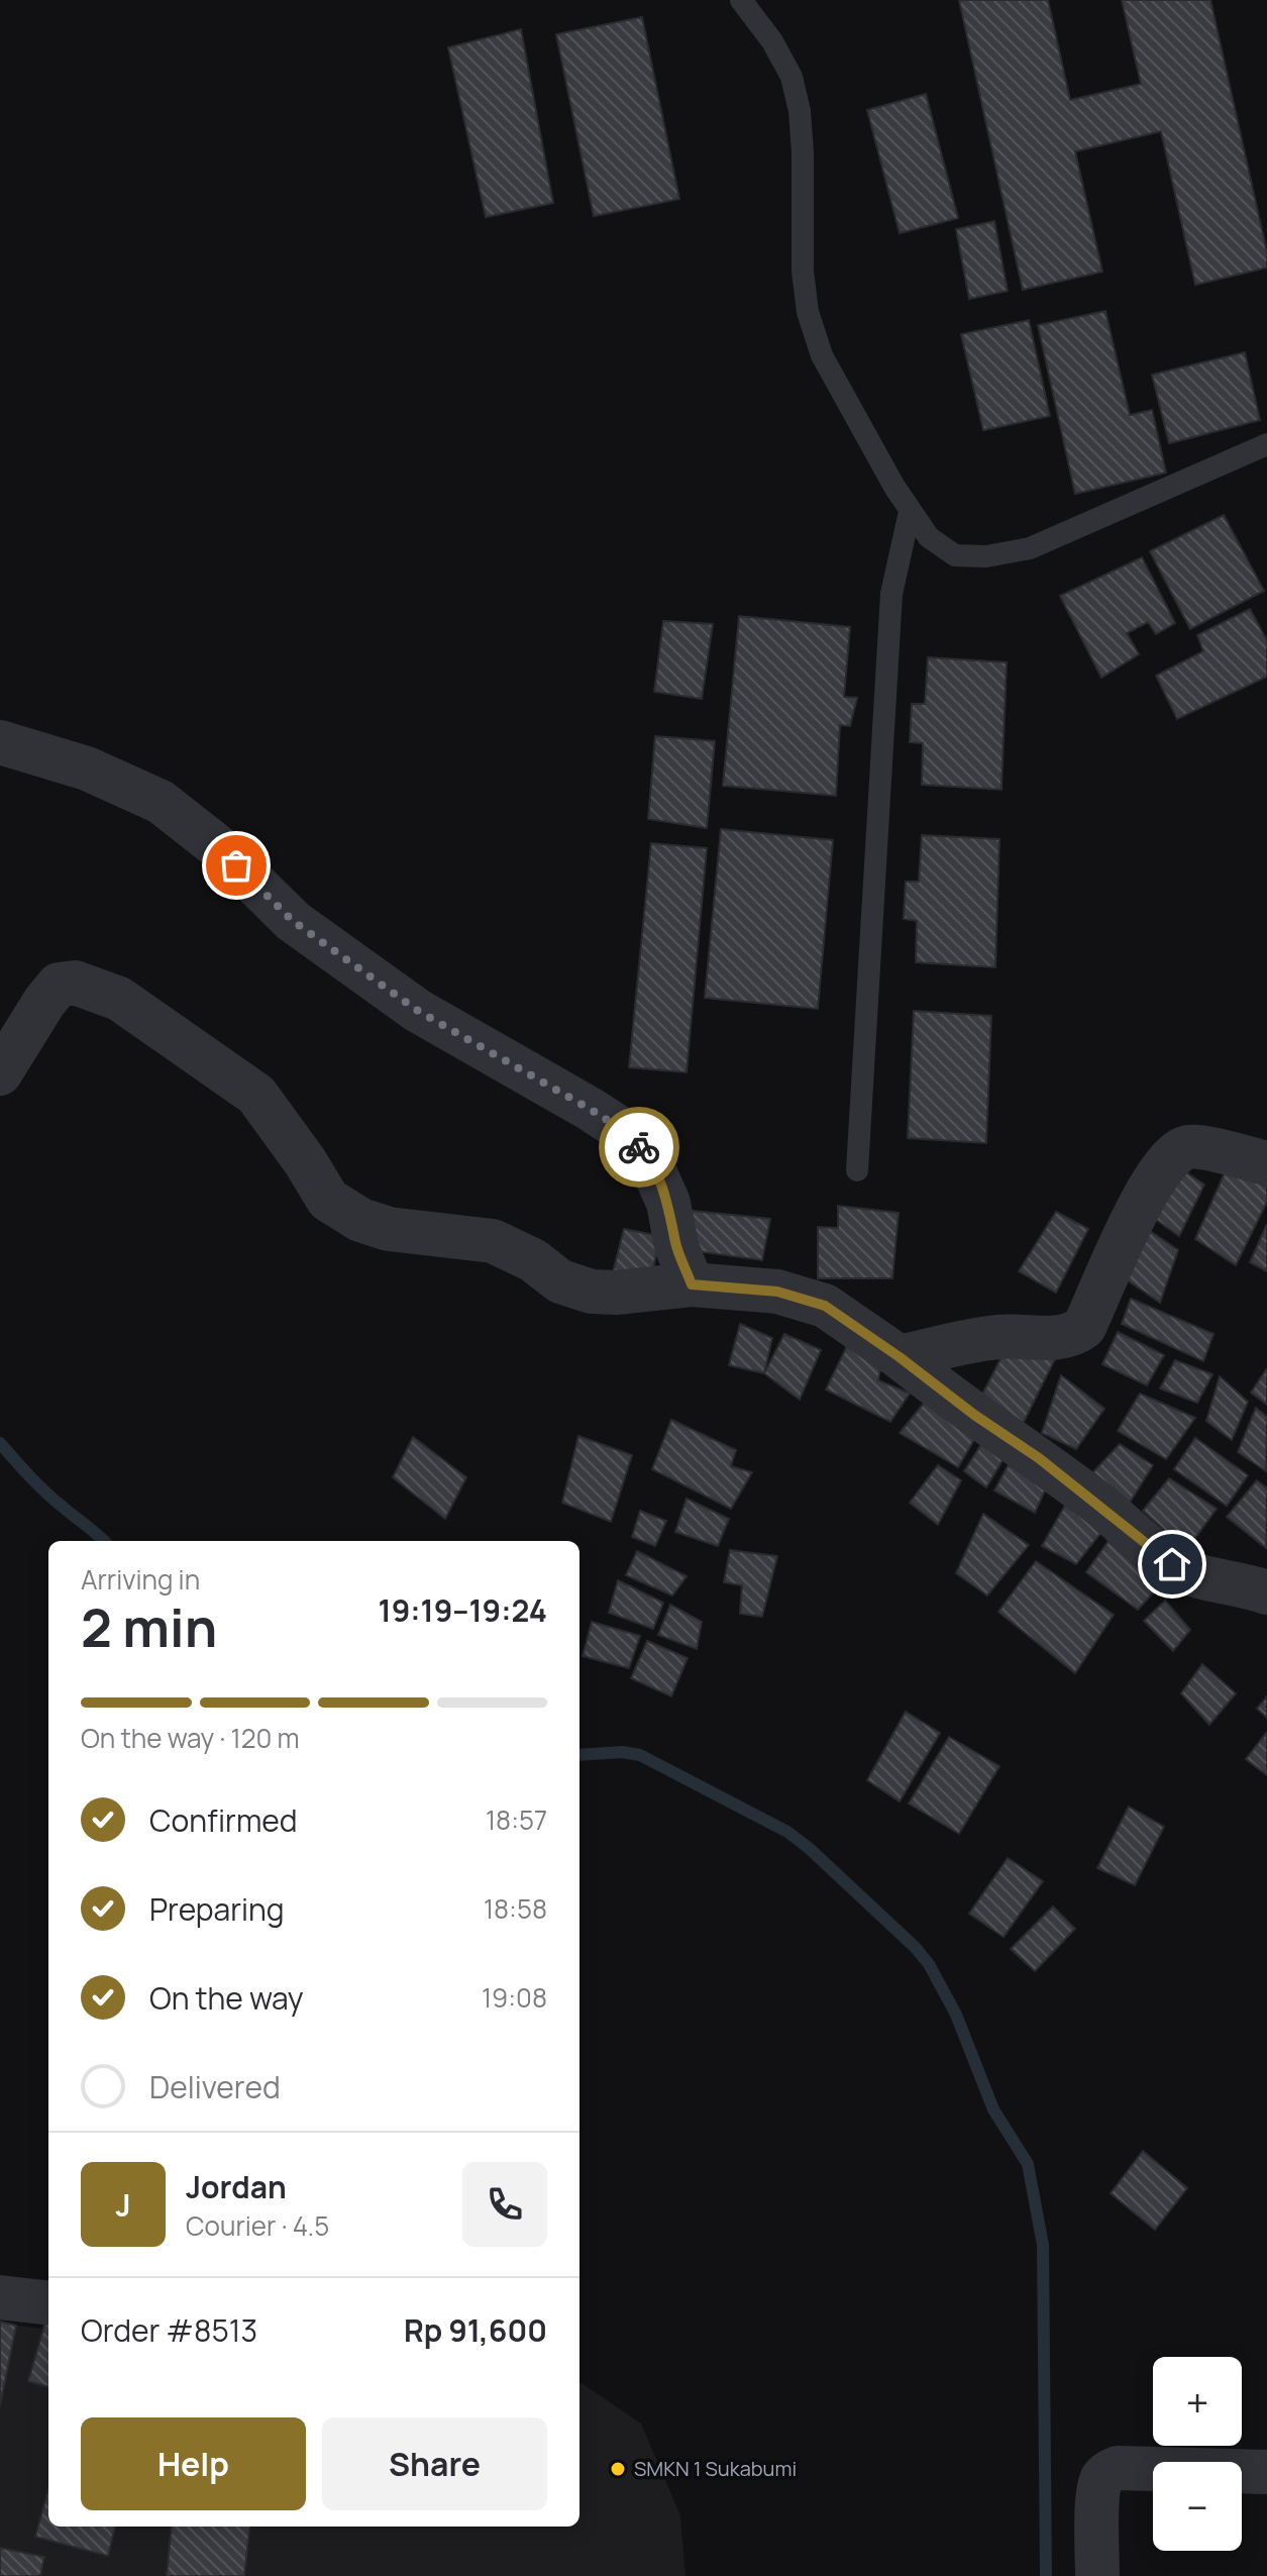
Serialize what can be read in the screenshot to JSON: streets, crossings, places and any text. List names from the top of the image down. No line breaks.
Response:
{"places":["SMKN 1 Sukabumi"],"page":{"heading":["2 min","Arriving in","19:19–19:24"],"panel":["Jordan","Courier · 4.5","Order #8513","Rp 91,600"],"bar":"On the way · 120 m","list":[["Confirmed","18:57"],["Preparing","18:58"],["On the way","19:08"],"Delivered"],"round":"J","map_buttons":["+","−"],"buttons":["Help","Share"]}}
